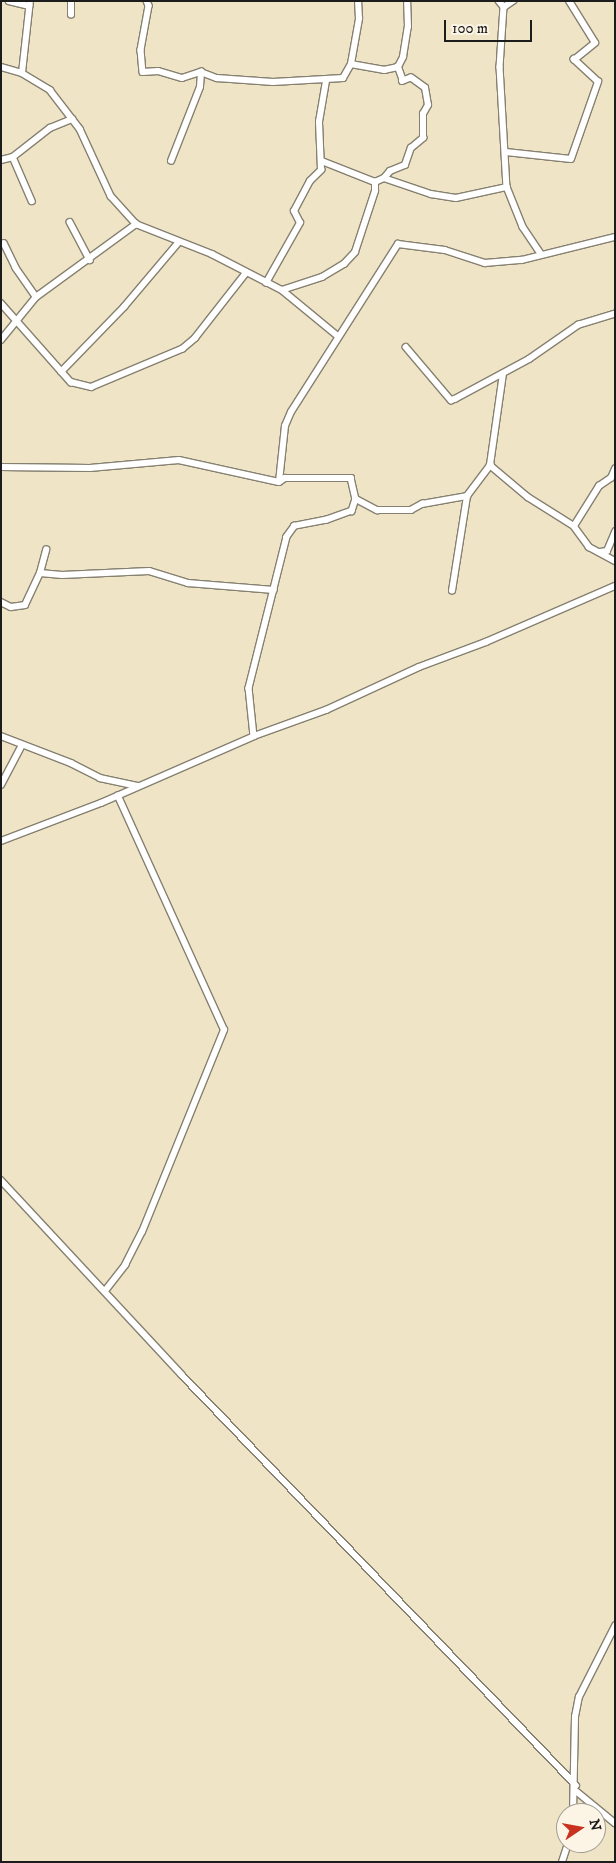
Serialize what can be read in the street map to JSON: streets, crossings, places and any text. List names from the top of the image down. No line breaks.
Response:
{"scale_bar":"100 m","north":"right"}
